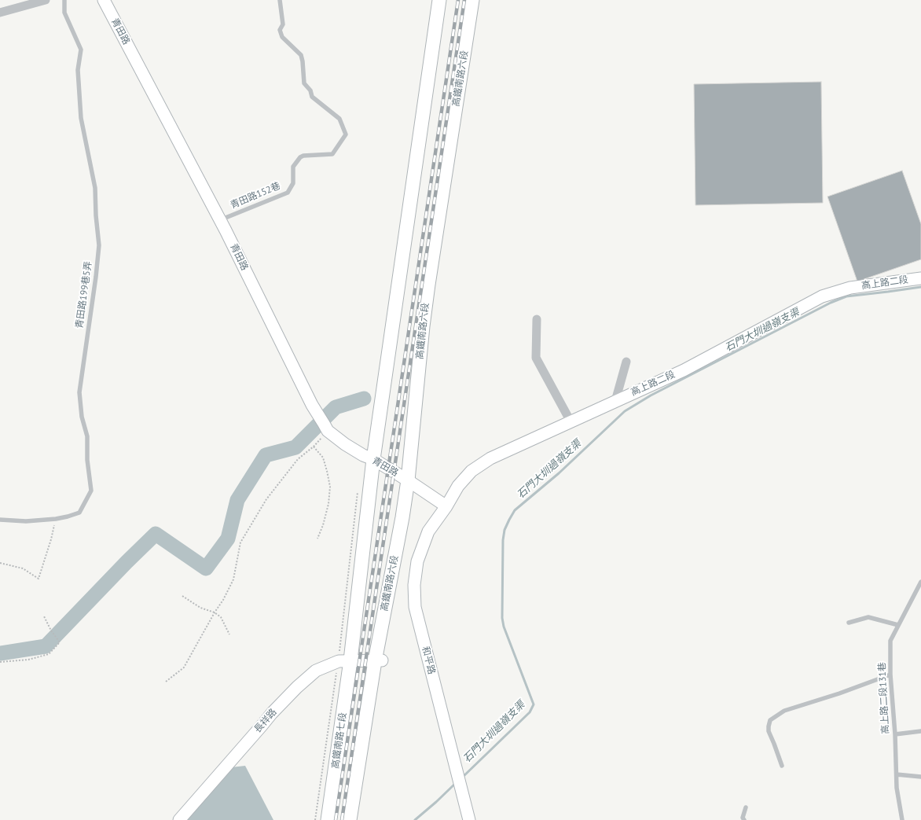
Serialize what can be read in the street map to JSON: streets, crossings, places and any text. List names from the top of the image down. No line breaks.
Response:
{"streets":{"main road":["高鐵南路六段","高鐵南路七段"],"street":["青田路","高上路二段","和平路","長祥路"],"lane":["青田路152巷","青田路199巷5弄","高上路二段131巷"]},"crossings":[["青田路","高鐵南路六段"],["青田路","青田路152巷"],["高鐵南路六段","長祥路"],["高上路二段","和平路"],["長祥路","高鐵南路七段"]],"water":["石門大圳過嶺支渠"]}
